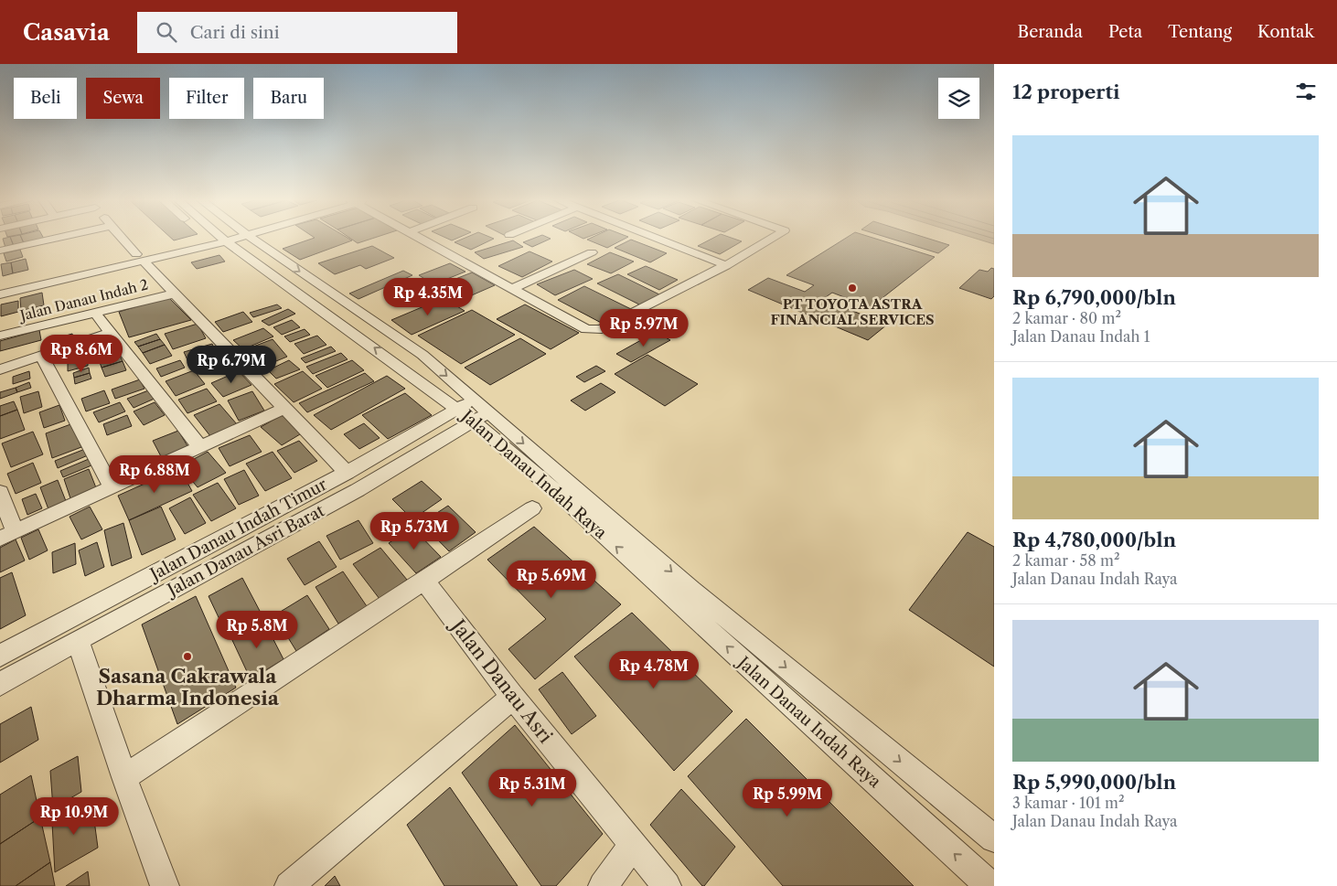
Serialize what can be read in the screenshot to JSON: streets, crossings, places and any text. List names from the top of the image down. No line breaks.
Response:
{"streets":{"street":["Jalan Danau Indah 2","Jalan Danau Indah Raya","Jalan Danau Indah Timur","Jalan Danau Asri Barat","Jalan Danau Asri"]},"crossings":[["Jalan Danau Indah Raya","Jalan Danau Indah Timur"],["Jalan Danau Indah Raya","Jalan Danau Asri Barat"],["Jalan Danau Indah Timur","Jalan Danau Asri Barat"]],"places":["PT TOYOTA ASTRA FINANCIAL SERVICES","Sasana Cakrawala Dharma Indonesia"],"page":{"header":"Casavia","search":"Cari di sini","nav":["Beranda","Peta","Tentang","Kontak"],"heading":"12 properti","chip":["Beli","Sewa","Filter","Baru"],"list":[{"name":"Rp 6,790,000/bln","note":"2 kamar · 80 m² · Jalan Danau Indah 1"},{"name":"Rp 4,780,000/bln","note":"2 kamar · 58 m² · Jalan Danau Indah Raya"},{"name":"Rp 5,990,000/bln","note":"3 kamar · 101 m² · Jalan Danau Indah Raya"}],"price":["Rp 4.35M","Rp 5.97M","Rp 8.6M","Rp 6.79M","Rp 6.88M","Rp 5.73M","Rp 5.69M","Rp 5.8M","Rp 4.78M","Rp 5.31M","Rp 5.99M","Rp 10.9M"]}}
